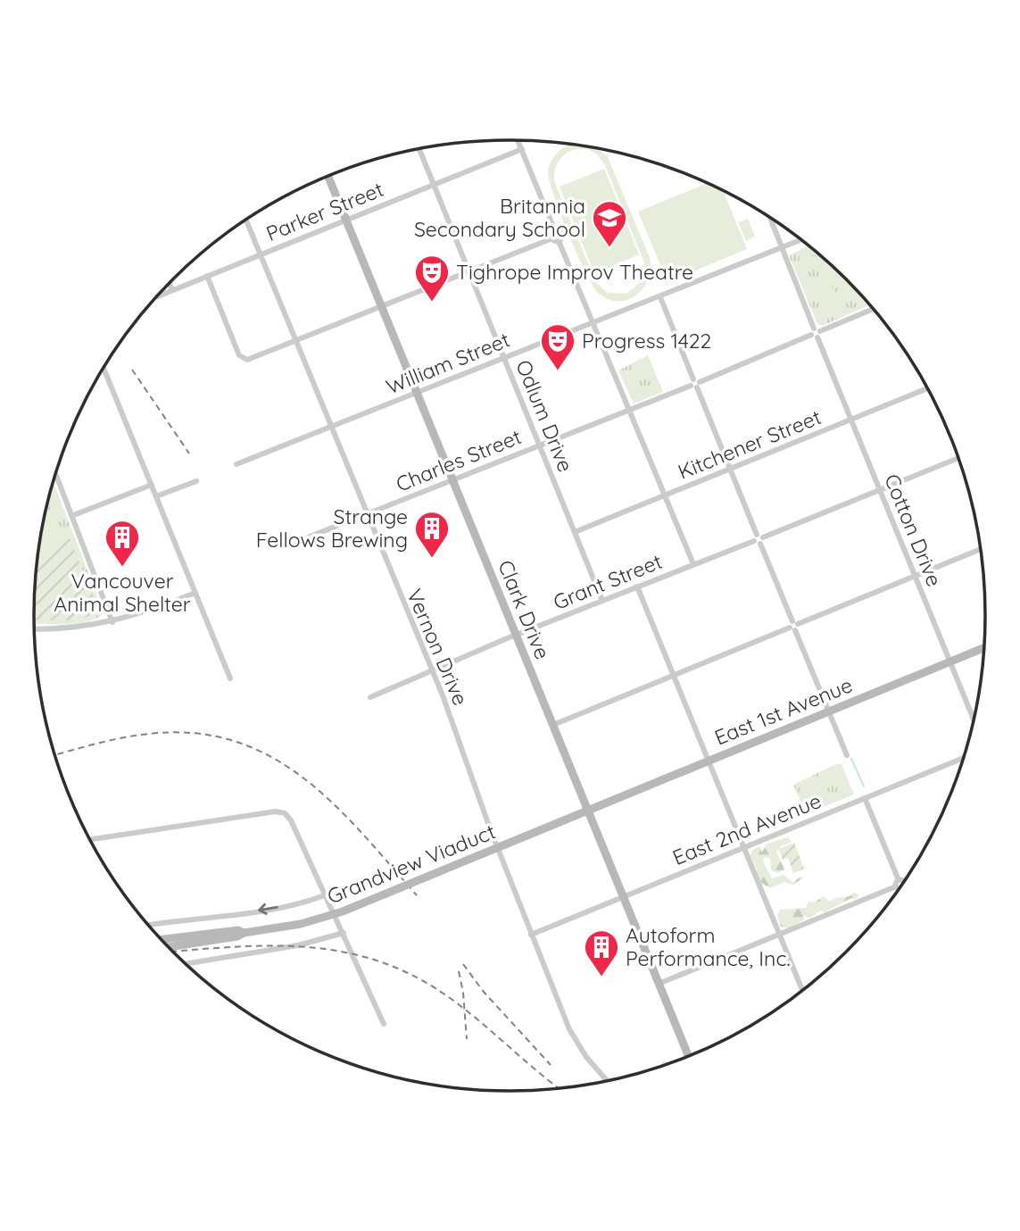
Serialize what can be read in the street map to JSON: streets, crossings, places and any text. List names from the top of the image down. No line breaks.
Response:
{"streets":{"main road":["Clark Drive","East 1st Avenue","Grandview Viaduct"],"street":["Parker Street","William Street","Odlum Drive","Kitchener Street","Charles Street","Cotton Drive","Grant Street","Vernon Drive","East 2nd Avenue"]},"crossings":[["Parker Street","Odlum Drive"],["Parker Street","Clark Drive"],["Parker Street","Vernon Drive"],["William Street","Odlum Drive"],["William Street","Cotton Drive"],["William Street","Clark Drive"],["William Street","Vernon Drive"],["Odlum Drive","Kitchener Street"],["Odlum Drive","Charles Street"],["Odlum Drive","Grant Street"],["Kitchener Street","Cotton Drive"],["Charles Street","Cotton Drive"],["Charles Street","Clark Drive"],["Charles Street","Vernon Drive"],["Cotton Drive","Grant Street"],["Cotton Drive","East 1st Avenue"],["Grant Street","Clark Drive"],["Grant Street","Vernon Drive"],["Clark Drive","East 1st Avenue"],["Clark Drive","East 2nd Avenue"],["Clark Drive","Grandview Viaduct"],["Vernon Drive","East 2nd Avenue"],["East 1st Avenue","Grandview Viaduct"]],"places":{"school or university":["Britannia Secondary School"],"theatre":["Tighrope Improv Theatre","Progress 1422"],"building":["Strange Fellows Brewing","Vancouver Animal Shelter","Autoform Performance, Inc."]}}
